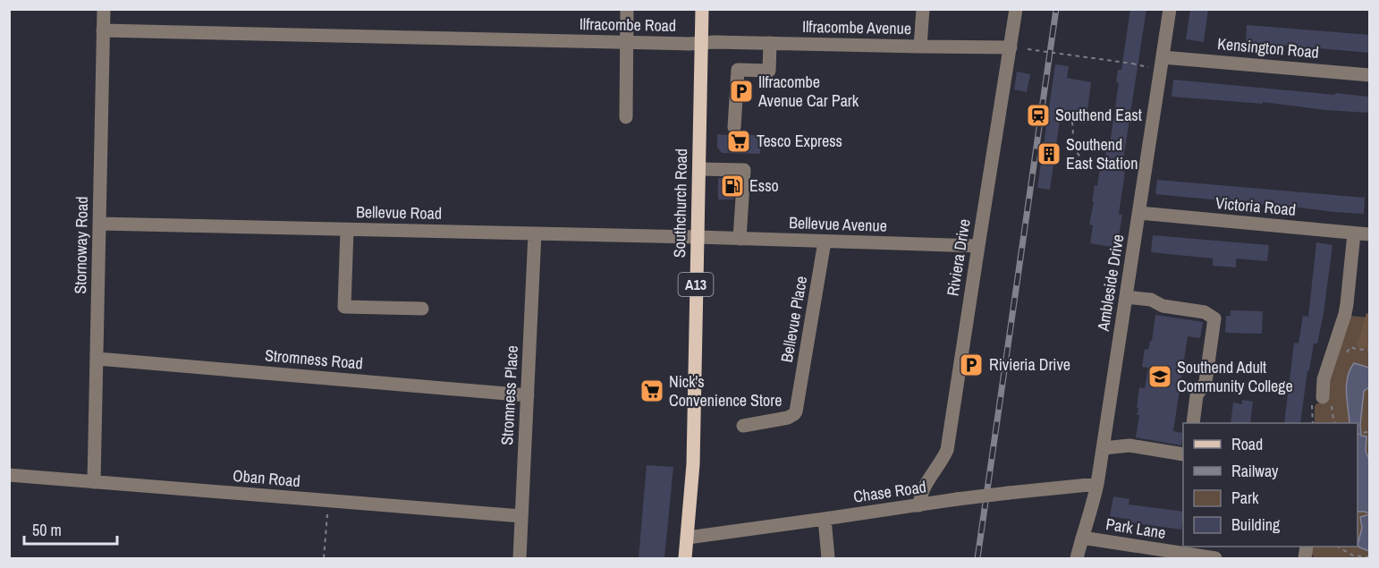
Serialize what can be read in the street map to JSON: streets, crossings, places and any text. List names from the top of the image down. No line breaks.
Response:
{"streets":{"main road":["Southchurch Road","A13"],"street":["Ilfracombe Road","Ilfracombe Avenue","Kensington Road","Victoria Road","Bellevue Road","Bellevue Avenue","Stornoway Road","Riviera Drive","Ambleside Drive","Bellevue Place","Stromness Road","Stromness Place","Oban Road","Chase Road","Park Lane"]},"crossings":[["Ilfracombe Road","Ilfracombe Avenue"],["Ilfracombe Road","Southchurch Road"],["Ilfracombe Road","Stornoway Road"],["Ilfracombe Avenue","Southchurch Road"],["Ilfracombe Avenue","Riviera Drive"],["Kensington Road","Ambleside Drive"],["Southchurch Road","Bellevue Road"],["Southchurch Road","Bellevue Avenue"],["Southchurch Road","Chase Road"],["Victoria Road","Ambleside Drive"],["Bellevue Road","Bellevue Avenue"],["Bellevue Road","Stornoway Road"],["Bellevue Road","Stromness Place"],["Bellevue Avenue","Riviera Drive"],["Bellevue Avenue","Bellevue Place"],["Stornoway Road","Stromness Road"],["Stornoway Road","Oban Road"],["Riviera Drive","Chase Road"],["Ambleside Drive","Chase Road"],["Ambleside Drive","Park Lane"],["Stromness Road","Stromness Place"],["Stromness Place","Oban Road"]],"places":{"parking":["Ilfracombe Avenue Car Park","Rivieria Drive"],"station":["Southend East"],"supermarket":["Tesco Express","Nick's Convenience Store"],"building":["Southend East Station"],"fuel station":["Esso"],"school or university":["Southend Adult Community College"]},"legend":["Road","Railway","Park","Building"],"scale_bar":"50 m"}
